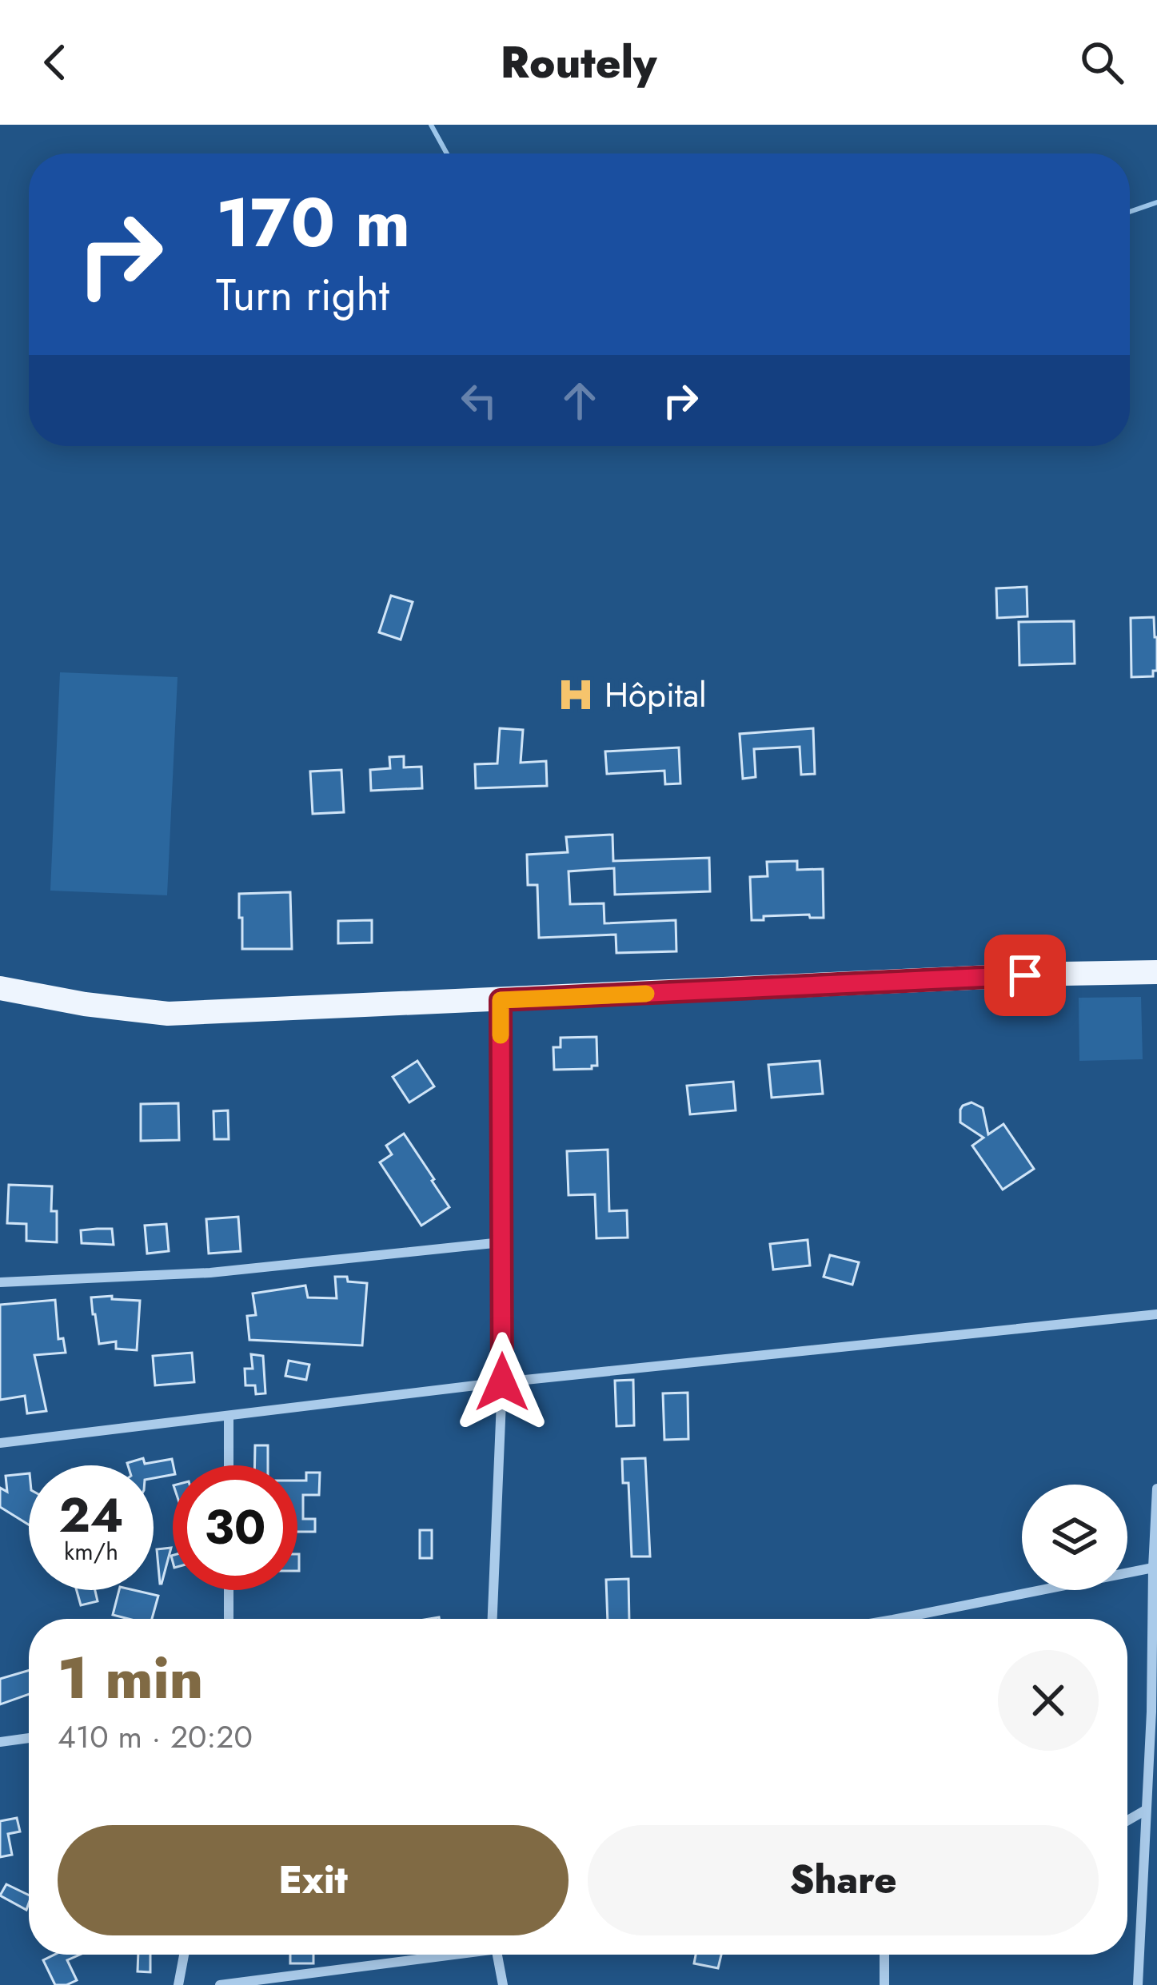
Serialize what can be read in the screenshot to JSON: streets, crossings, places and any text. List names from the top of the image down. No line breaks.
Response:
{"places":{"hospital":["Hôpital"]},"page":{"header":"Routely","turn":["170 m","Turn right"],"speed":"24 km/h","limit":"30","heading":["1 min","410 m · 20:20"],"buttons":["Exit","Share"]}}
